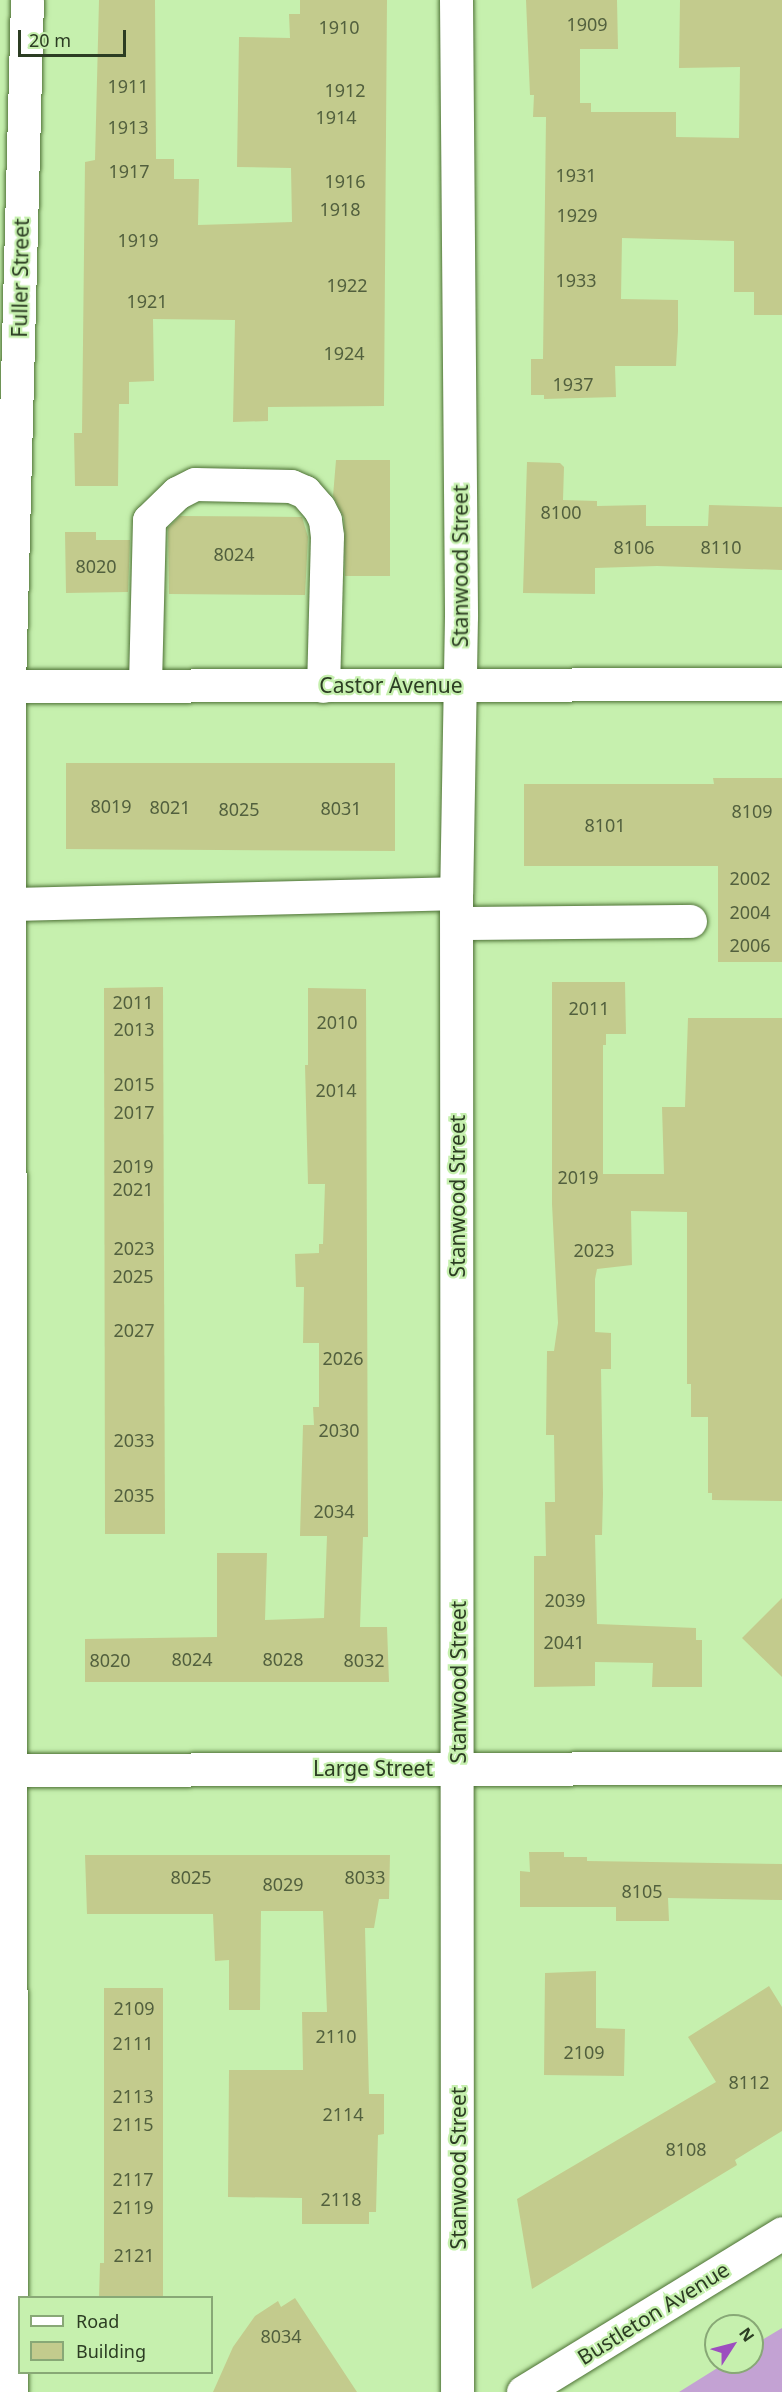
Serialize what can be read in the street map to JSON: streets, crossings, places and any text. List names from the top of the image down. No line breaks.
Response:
{"streets":{"street":["Fuller Street","Stanwood Street","Castor Avenue","Large Street","Bustleton Avenue"]},"crossings":[["Fuller Street","Castor Avenue"],["Fuller Street","Large Street"],["Stanwood Street","Castor Avenue"],["Stanwood Street","Large Street"]],"house_numbers":["1909","1910","1911","1912","1914","1913","1917","1931","1916","1918","1929","1919","1933","1922","1921","1924","1937","8100","8106","8110","8024","8020","8019","8021","8031","8025","8109","8101","2002","2004","2006","2011","2011","2010","2013","2015","2014","2017","2019","2019","2021","2023","2023","2025","2027","2026","2030","2033","2035","2034","2039","2041","8024","8028","8020","8032","8025","8033","8029","8105","2109","2110","2111","2109","8112","2113","2114","2115","8108","2117","2118","2119","2121","8034"],"legend":["Road","Building"],"scale_bar":"20 m","north":"top right"}
